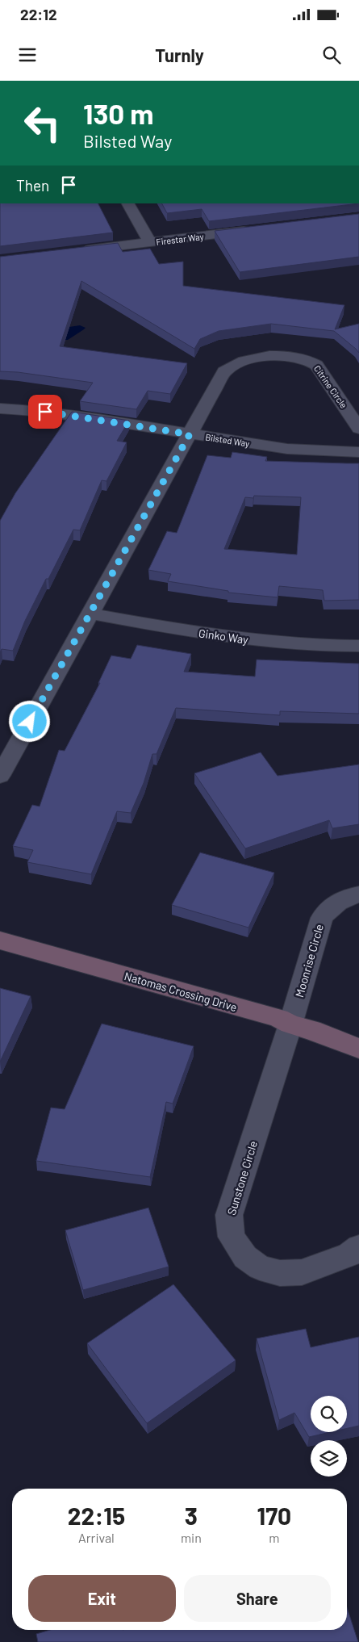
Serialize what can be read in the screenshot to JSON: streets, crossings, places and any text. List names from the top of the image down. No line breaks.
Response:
{"streets":{"street":["Firestar Way","Citrine Circle","Bilsted Way","Ginko Way","Moonrise Circle","Natomas Crossing Drive","Sunstone Circle"]},"crossings":[["Citrine Circle","Bilsted Way"],["Citrine Circle","Ginko Way"],["Moonrise Circle","Natomas Crossing Drive"],["Moonrise Circle","Sunstone Circle"],["Natomas Crossing Drive","Sunstone Circle"]],"page":{"status":"22:12","header":"Turnly","turn":["130 m","Bilsted Way"],"then":"Then","eta":["22:15","Arrival","3","min","170","m"],"buttons":["Exit","Share"]}}
